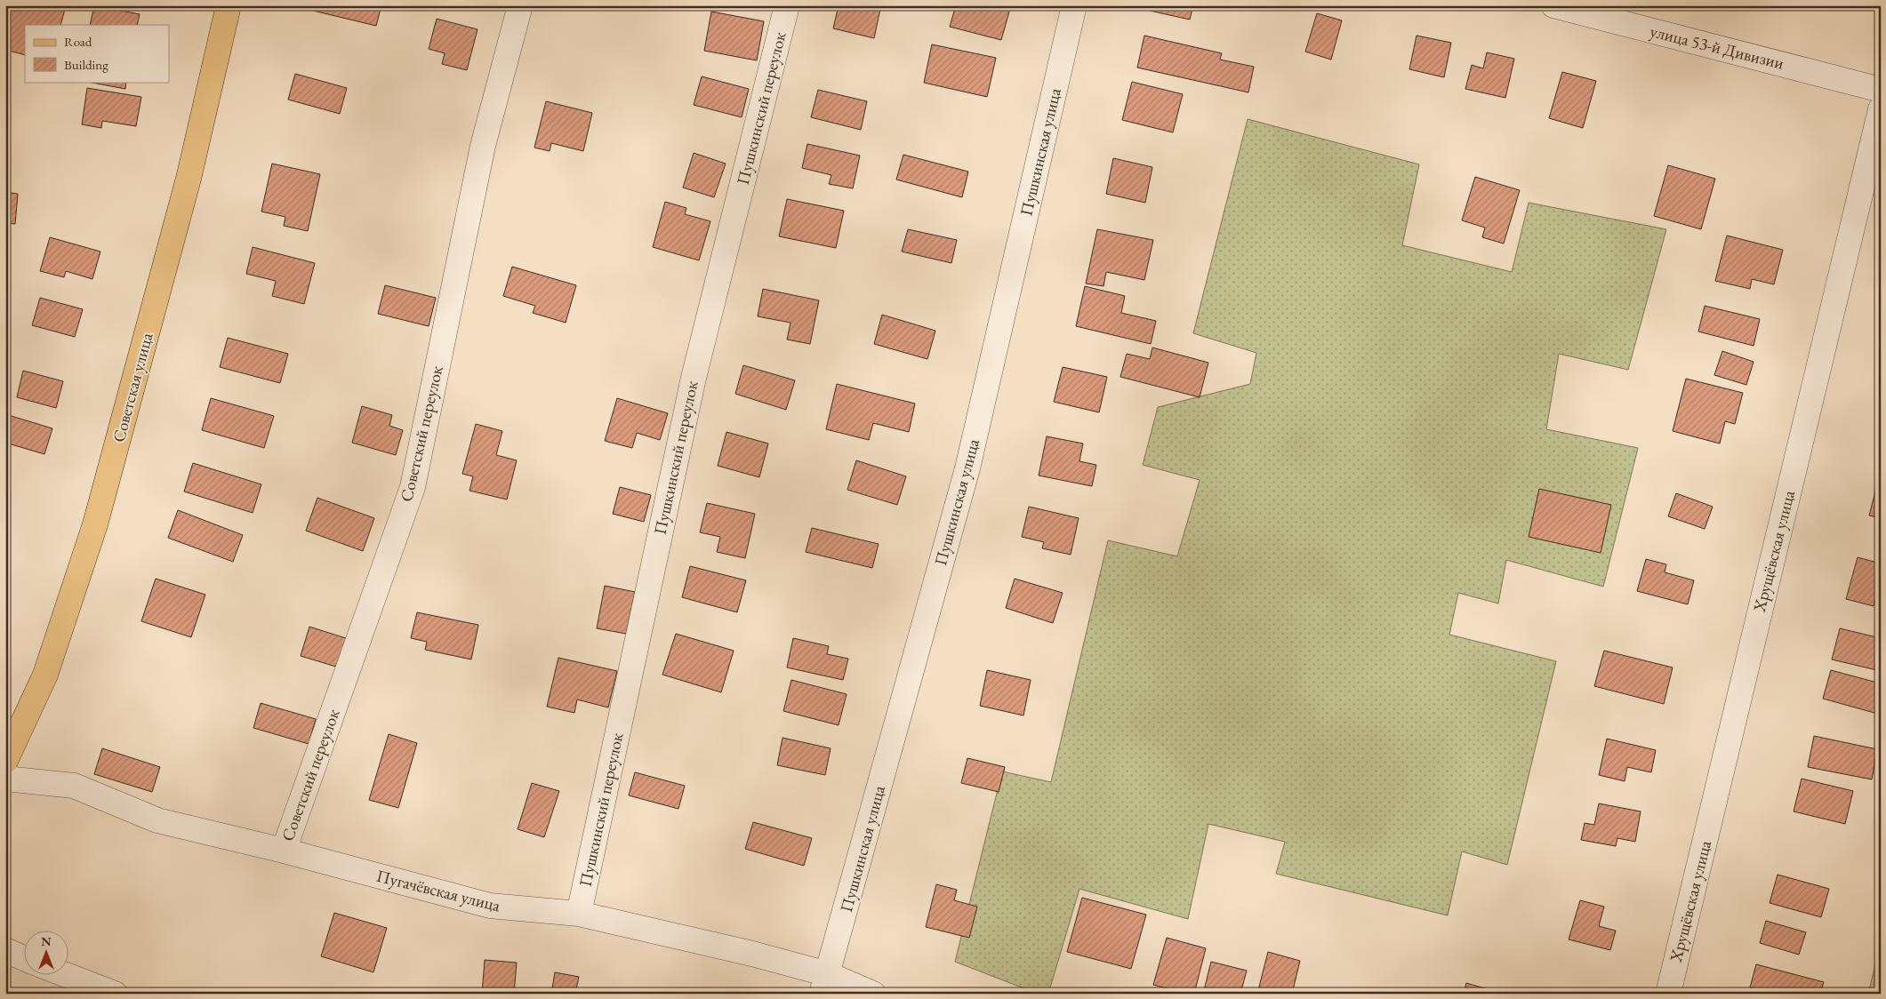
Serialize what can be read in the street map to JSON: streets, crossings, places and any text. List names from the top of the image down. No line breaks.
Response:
{"streets":{"main road":["Советская улица"],"street":["улица 53-й Дивизии","Пушкинский переулок","Пушкинская улица","Советский переулок","Хрущёвская улица","Пугачёвская улица"]},"crossings":[["Пушкинский переулок","Пугачёвская улица"],["Пушкинская улица","Пугачёвская улица"],["Советский переулок","Пугачёвская улица"]],"legend":["Road","Building"],"north":"top"}
